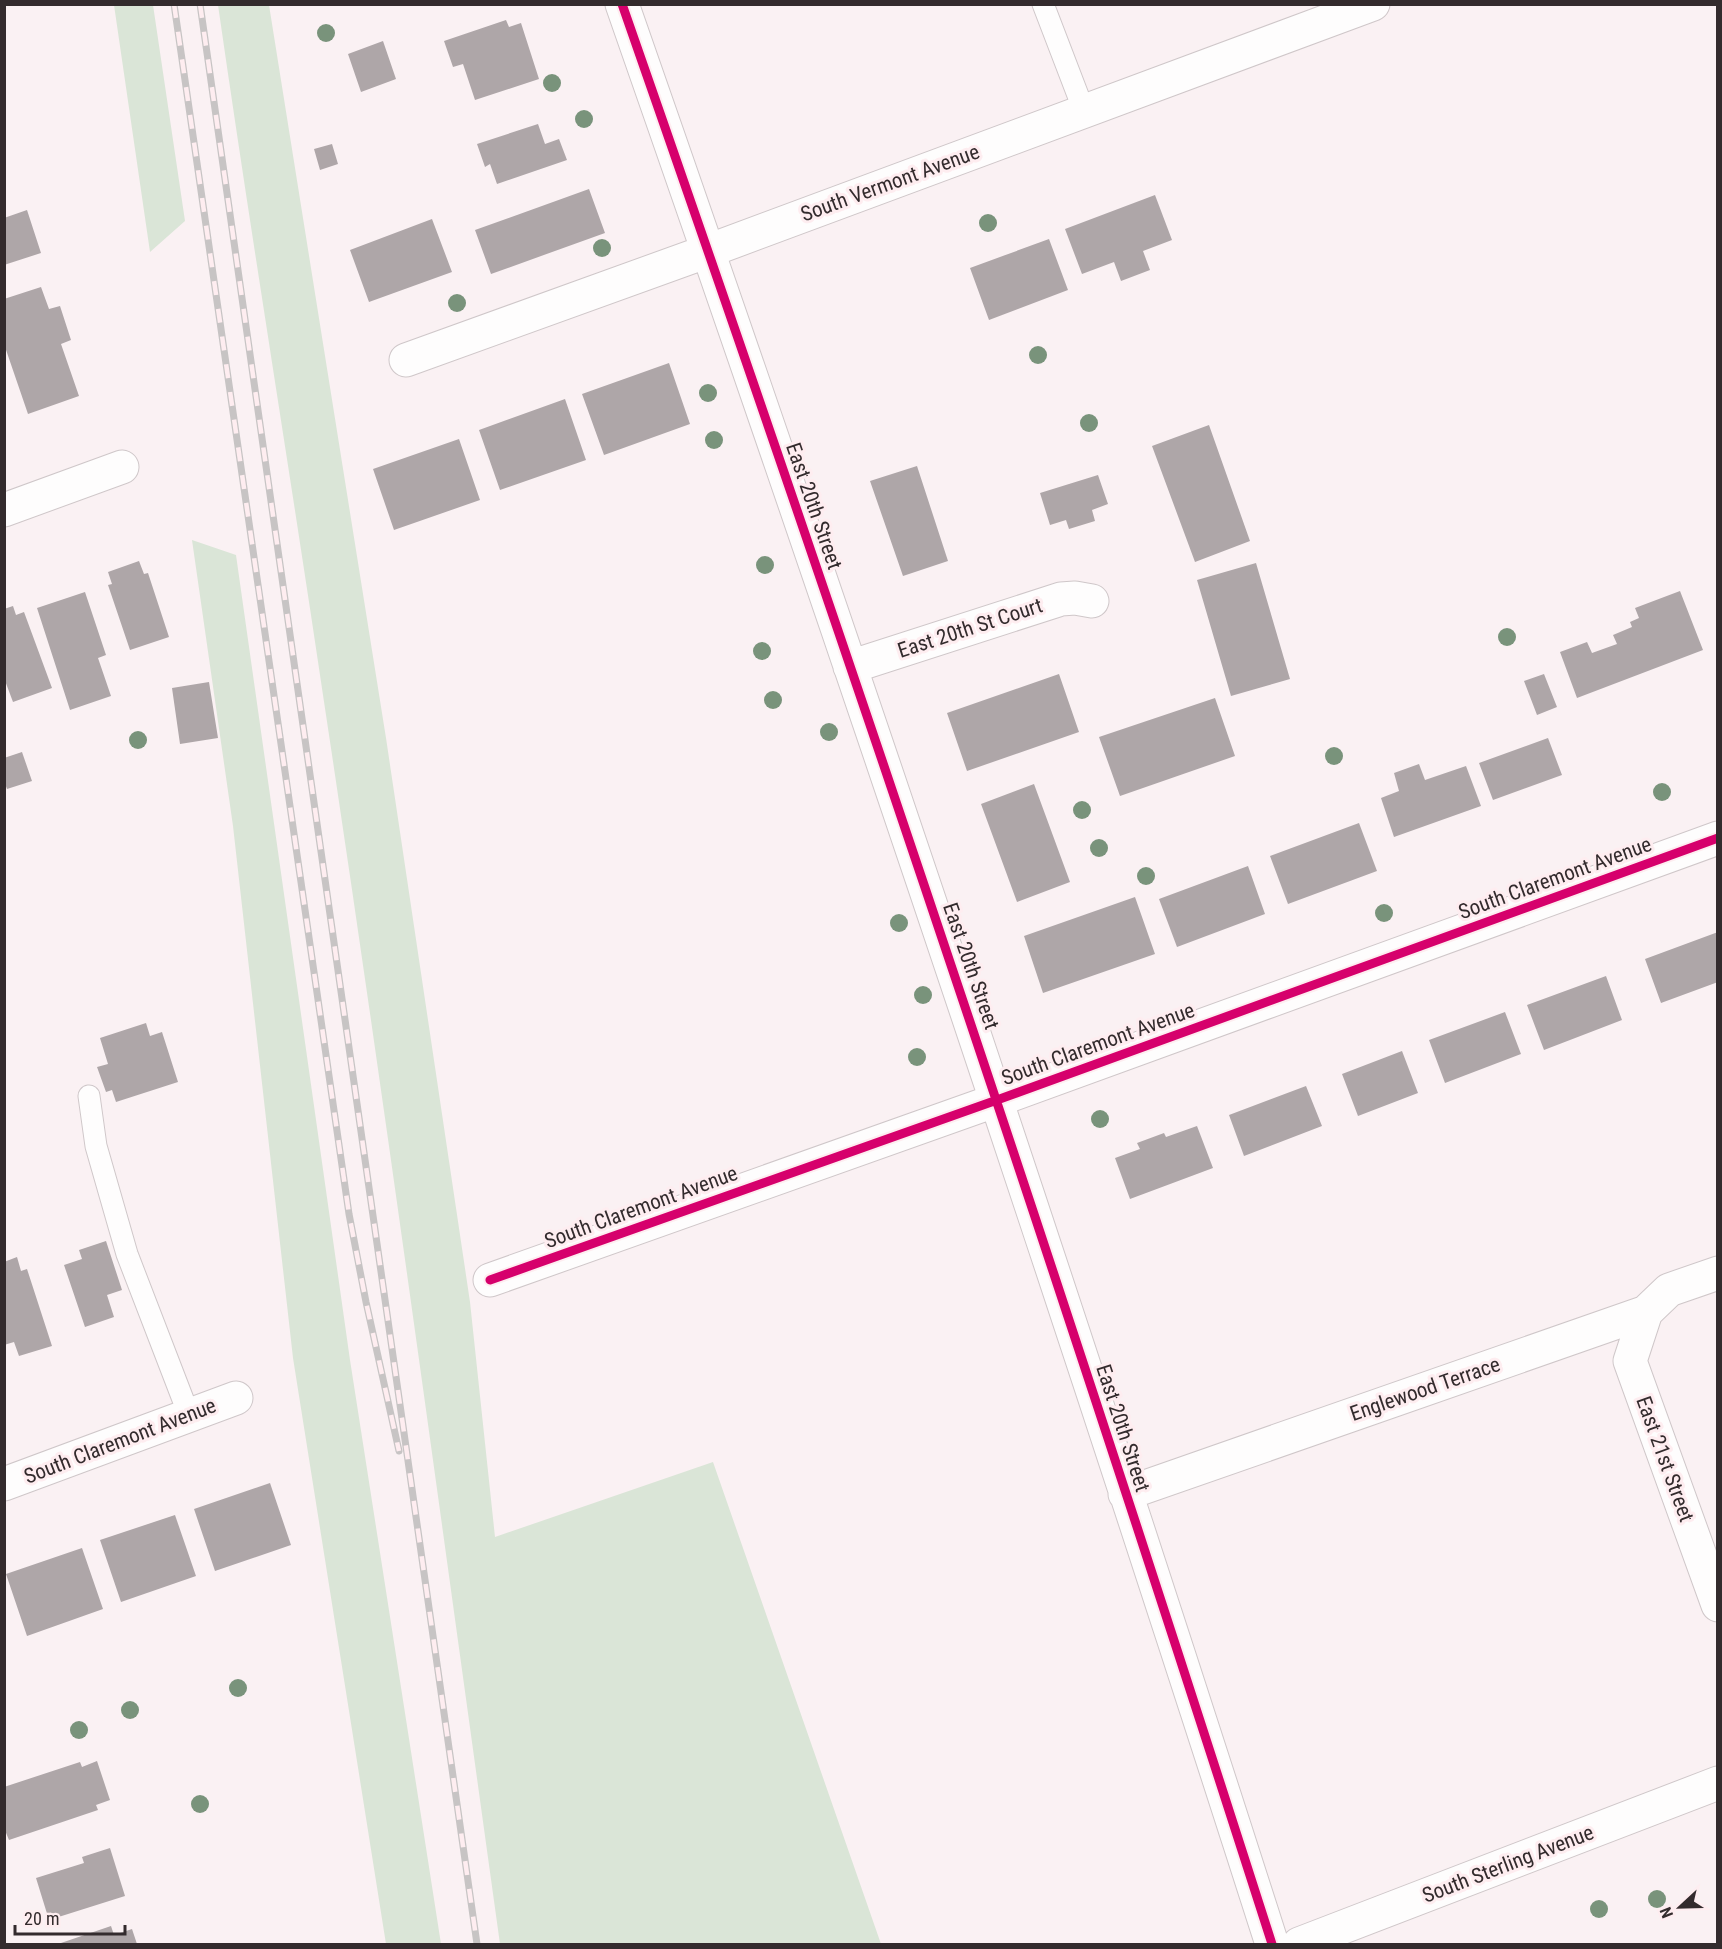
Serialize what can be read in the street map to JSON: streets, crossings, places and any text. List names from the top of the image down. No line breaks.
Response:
{"streets":{"street":["South Vermont Avenue","East 20th Street","East 20th St Court","South Claremont Avenue","Englewood Terrace","East 21st Street","South Sterling Avenue"]},"crossings":[["South Vermont Avenue","East 20th Street"],["East 20th Street","East 20th St Court"],["East 20th Street","South Claremont Avenue"],["East 20th Street","Englewood Terrace"],["Englewood Terrace","East 21st Street"]],"scale_bar":"20 m","north":"left"}
